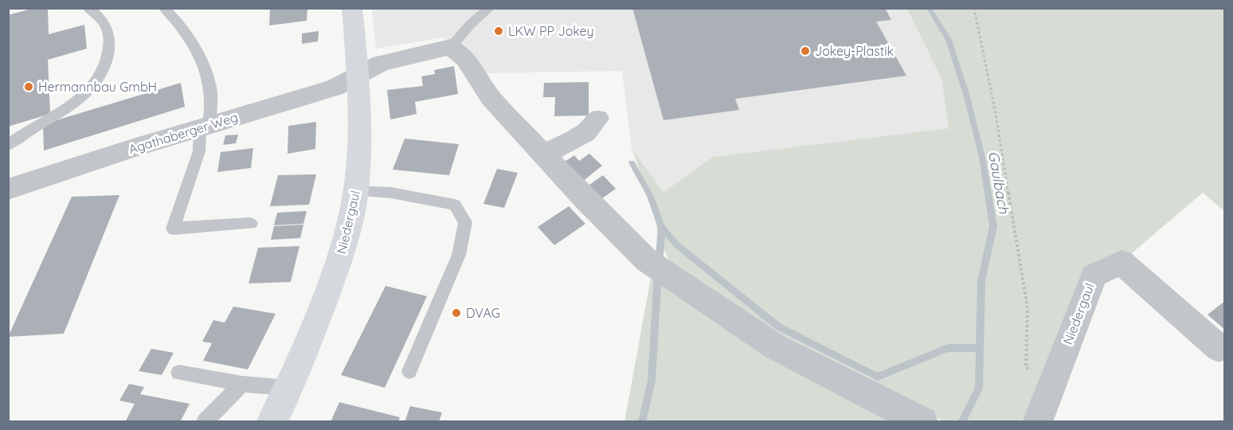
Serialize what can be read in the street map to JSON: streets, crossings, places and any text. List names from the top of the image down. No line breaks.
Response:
{"streets":{"main road":["Niedergaul"],"street":["Agathaberger Weg"]},"crossings":[["Agathaberger Weg","Niedergaul"]],"water":["Gaulbach"],"places":["LKW PP Jokey","Jokey-Plastik","Hermannbau GmbH","DVAG"]}
